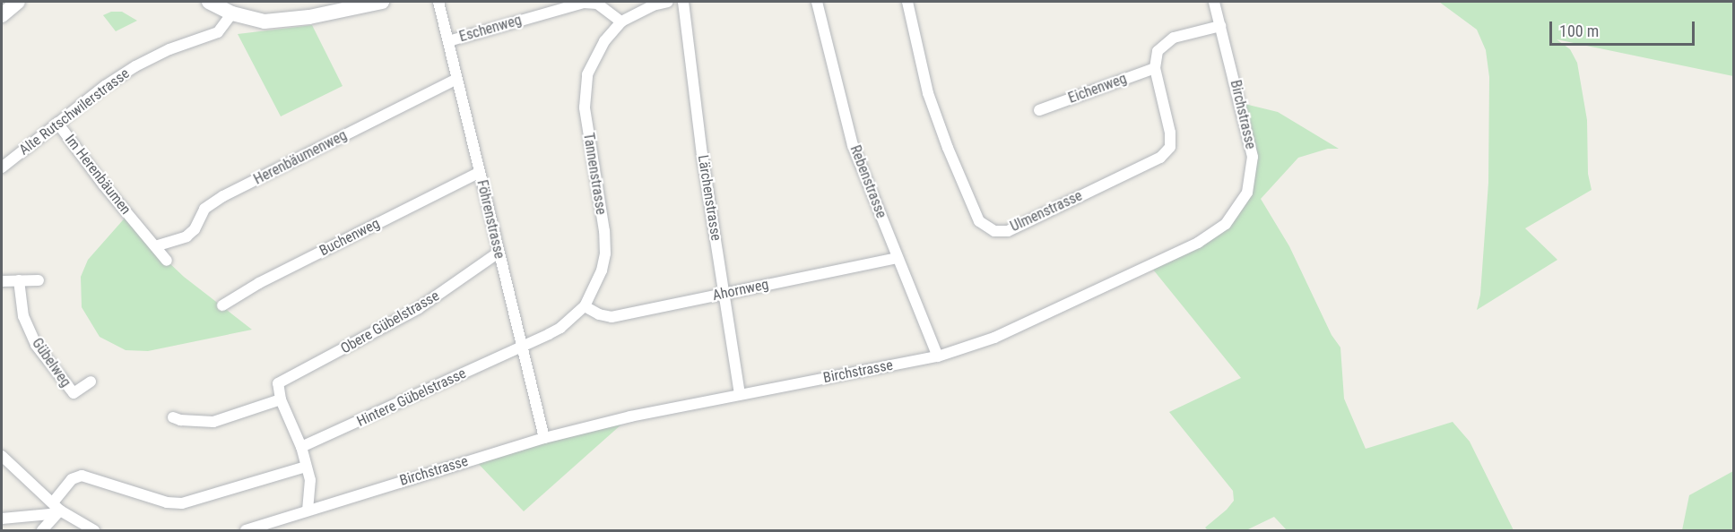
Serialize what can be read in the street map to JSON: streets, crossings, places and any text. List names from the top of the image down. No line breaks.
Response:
{"streets":{"street":["Eschenweg","Eichenweg","Alte Rutschwilerstrasse","Birchstrasse","Herenbäumenweg","Tannenstrasse","Im Herenbäumen","Rebenstrasse","Lärchenstrasse","Ulmenstrasse","Föhrenstrasse","Buchenweg","Ahornweg","Obere Gübelstrasse","Gübelweg","Hintere Gübelstrasse"]},"crossings":[["Eschenweg","Tannenstrasse"],["Eschenweg","Föhrenstrasse"],["Eichenweg","Ulmenstrasse"],["Alte Rutschwilerstrasse","Im Herenbäumen"],["Birchstrasse","Rebenstrasse"],["Birchstrasse","Lärchenstrasse"],["Birchstrasse","Föhrenstrasse"],["Herenbäumenweg","Im Herenbäumen"],["Herenbäumenweg","Föhrenstrasse"],["Tannenstrasse","Föhrenstrasse"],["Tannenstrasse","Ahornweg"],["Tannenstrasse","Hintere Gübelstrasse"],["Rebenstrasse","Ahornweg"],["Lärchenstrasse","Ahornweg"],["Föhrenstrasse","Buchenweg"],["Föhrenstrasse","Obere Gübelstrasse"],["Föhrenstrasse","Hintere Gübelstrasse"]],"scale_bar":"100 m"}
